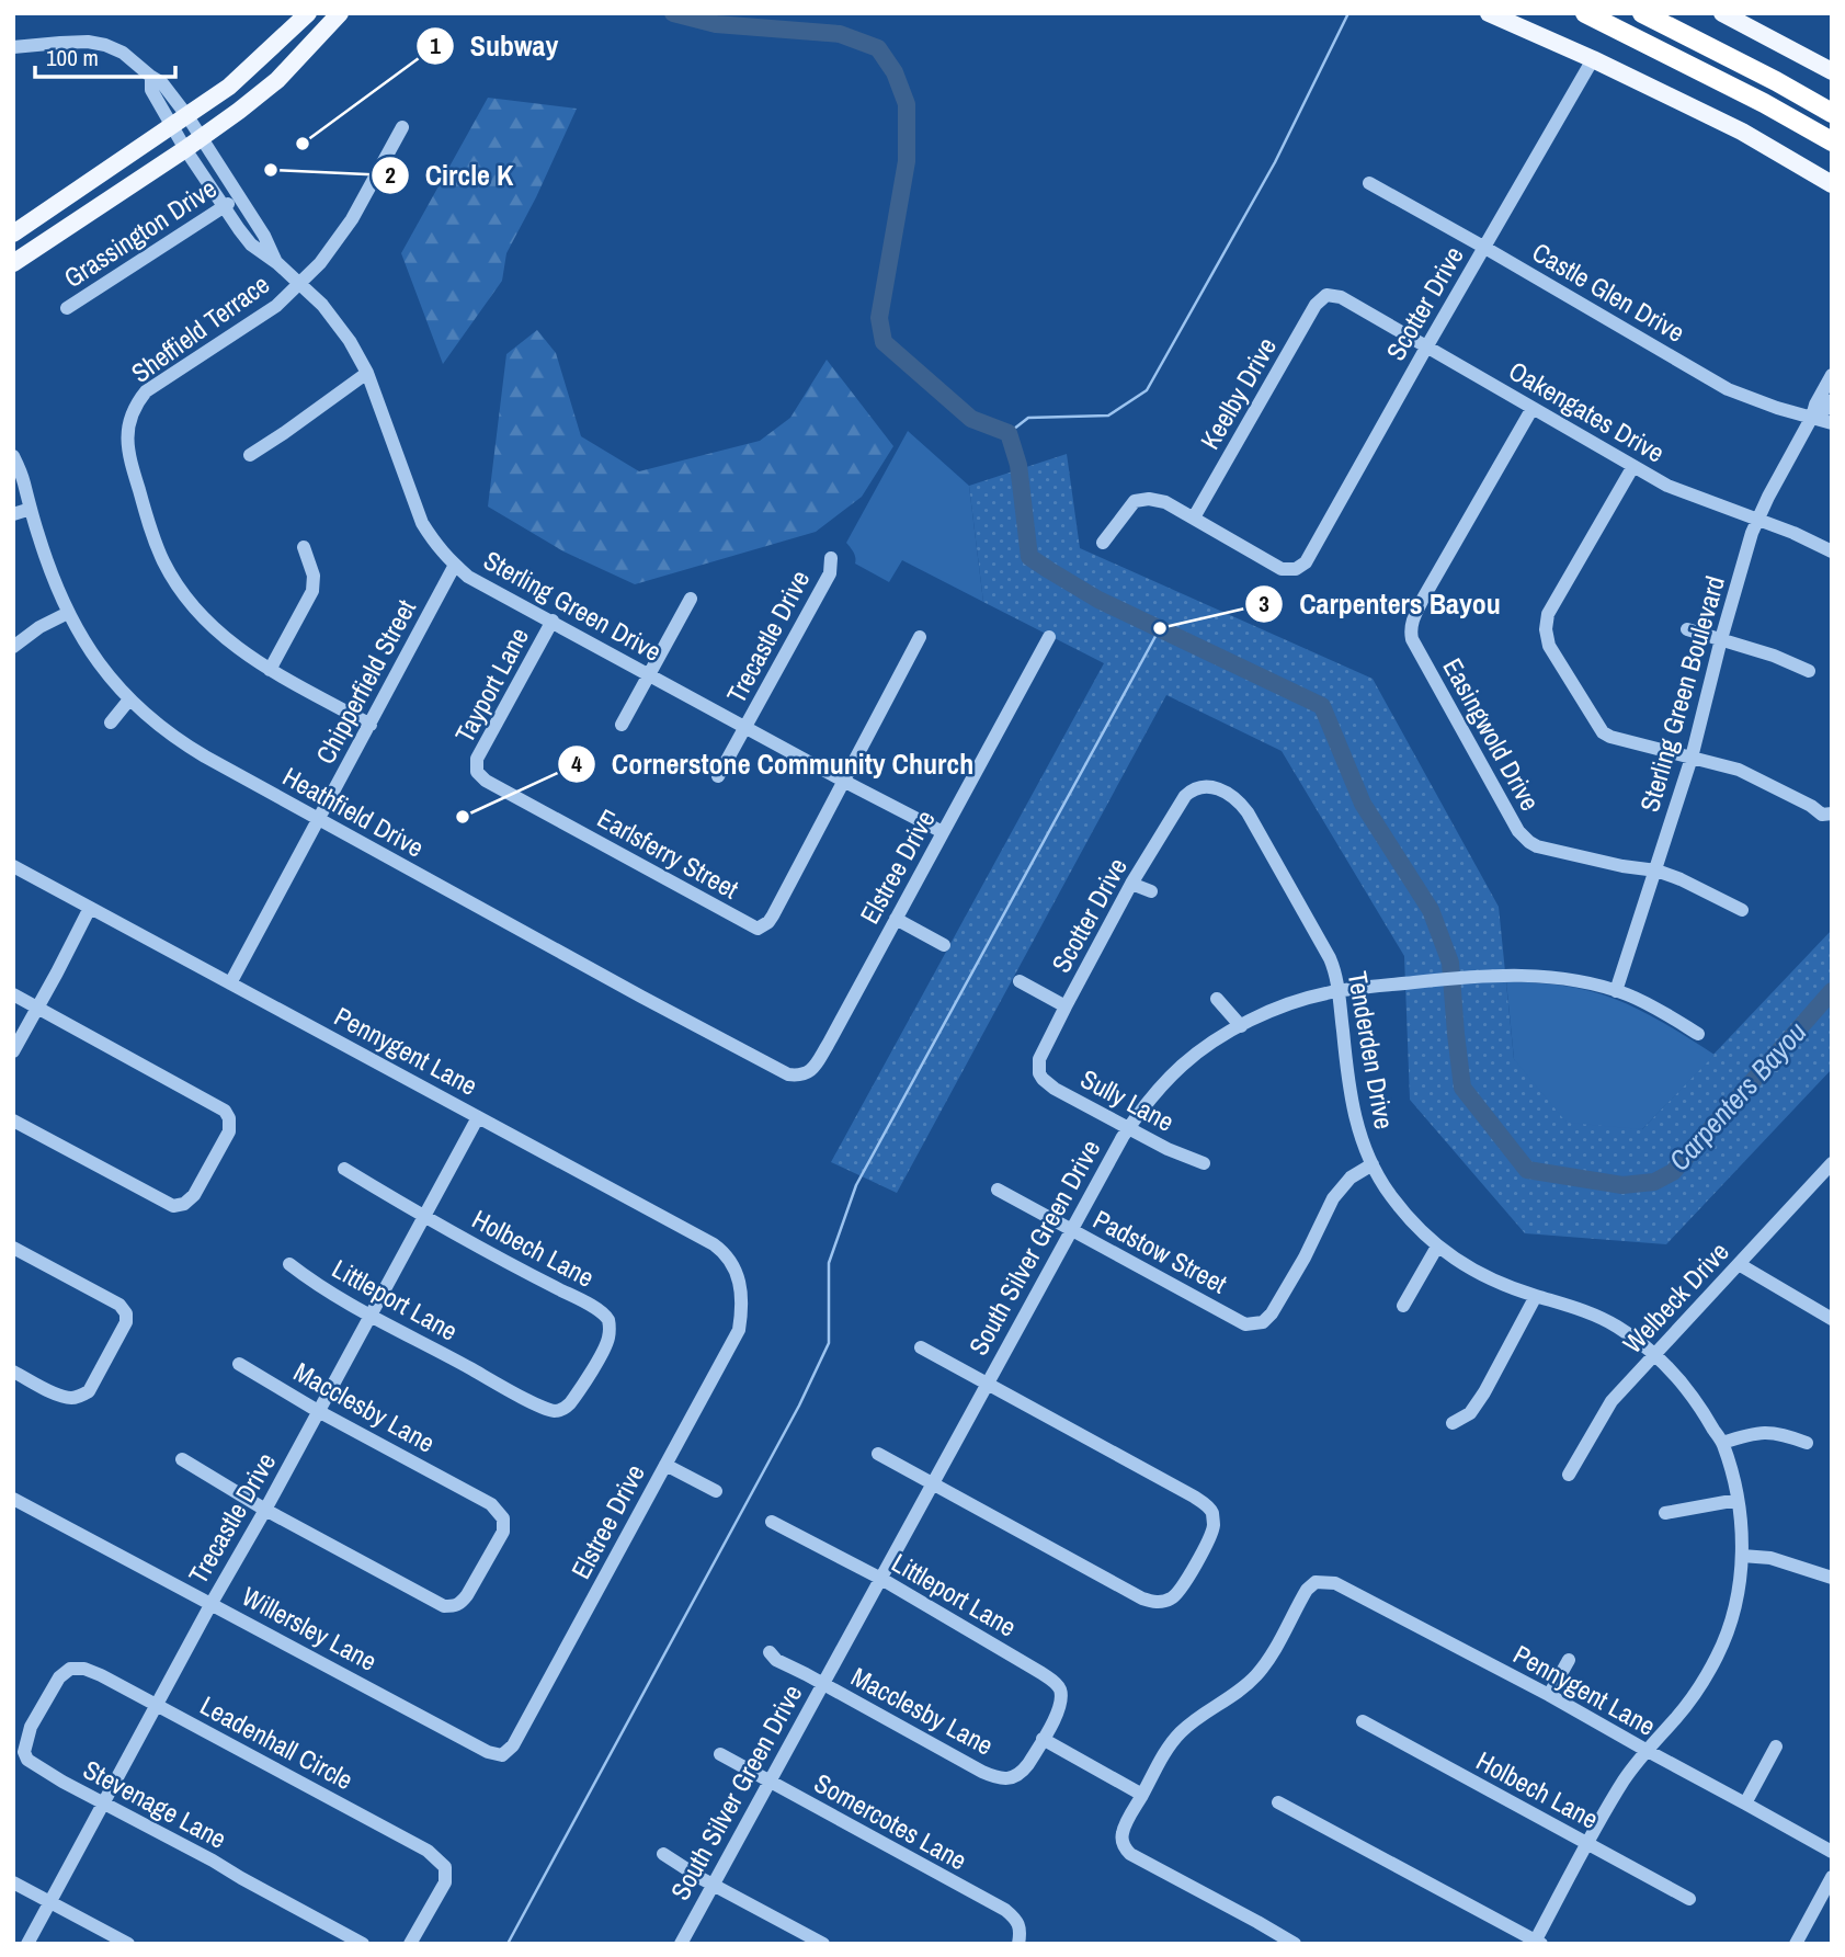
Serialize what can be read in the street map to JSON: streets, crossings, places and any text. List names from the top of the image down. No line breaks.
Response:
{"streets":{"street":["Grassington Drive","Castle Glen Drive","Scotter Drive","Sheffield Terrace","Keelby Drive","Oakengates Drive","Sterling Green Drive","Trecastle Drive","Chipperfield Street","Tayport Lane","Sterling Green Boulevard","Easingwold Drive","Heathfield Drive","Earlsferry Street","Elstree Drive","Tenderden Drive","Pennygent Lane","Sully Lane","South Silver Green Drive","Holbech Lane","Padstow Street","Welbeck Drive","Littleport Lane","Macclesby Lane","Willersley Lane","Leadenhall Circle","Stevenage Lane","Somercotes Lane"]},"crossings":[["Grassington Drive","Sterling Green Drive"],["Castle Glen Drive","Scotter Drive"],["Castle Glen Drive","Sterling Green Boulevard"],["Scotter Drive","Keelby Drive"],["Scotter Drive","Oakengates Drive"],["Scotter Drive","Tenderden Drive"],["Scotter Drive","Sully Lane"],["Sheffield Terrace","Sterling Green Drive"],["Keelby Drive","Oakengates Drive"],["Oakengates Drive","Sterling Green Boulevard"],["Oakengates Drive","Easingwold Drive"],["Sterling Green Drive","Trecastle Drive"],["Sterling Green Drive","Chipperfield Street"],["Sterling Green Drive","Tayport Lane"],["Sterling Green Drive","Earlsferry Street"],["Sterling Green Drive","Elstree Drive"],["Trecastle Drive","Pennygent Lane"],["Trecastle Drive","Holbech Lane"],["Trecastle Drive","Littleport Lane"],["Trecastle Drive","Macclesby Lane"],["Trecastle Drive","Willersley Lane"],["Trecastle Drive","Leadenhall Circle"],["Trecastle Drive","Stevenage Lane"],["Chipperfield Street","Heathfield Drive"],["Chipperfield Street","Pennygent Lane"],["Tayport Lane","Earlsferry Street"],["Sterling Green Boulevard","Easingwold Drive"],["Sterling Green Boulevard","South Silver Green Drive"],["Heathfield Drive","Elstree Drive"],["Elstree Drive","Pennygent Lane"],["Elstree Drive","Willersley Lane"],["Tenderden Drive","Pennygent Lane"],["Tenderden Drive","South Silver Green Drive"],["Tenderden Drive","Holbech Lane"],["Tenderden Drive","Padstow Street"],["Tenderden Drive","Welbeck Drive"],["Sully Lane","South Silver Green Drive"],["South Silver Green Drive","Padstow Street"],["South Silver Green Drive","Littleport Lane"],["South Silver Green Drive","Macclesby Lane"],["South Silver Green Drive","Somercotes Lane"],["Holbech Lane","Littleport Lane"],["Littleport Lane","Macclesby Lane"],["Leadenhall Circle","Stevenage Lane"]],"water":["Carpenters Bayou"],"places":["Subway","Circle K","Carpenters Bayou","Cornerstone Community Church"],"scale_bar":"100 m"}
